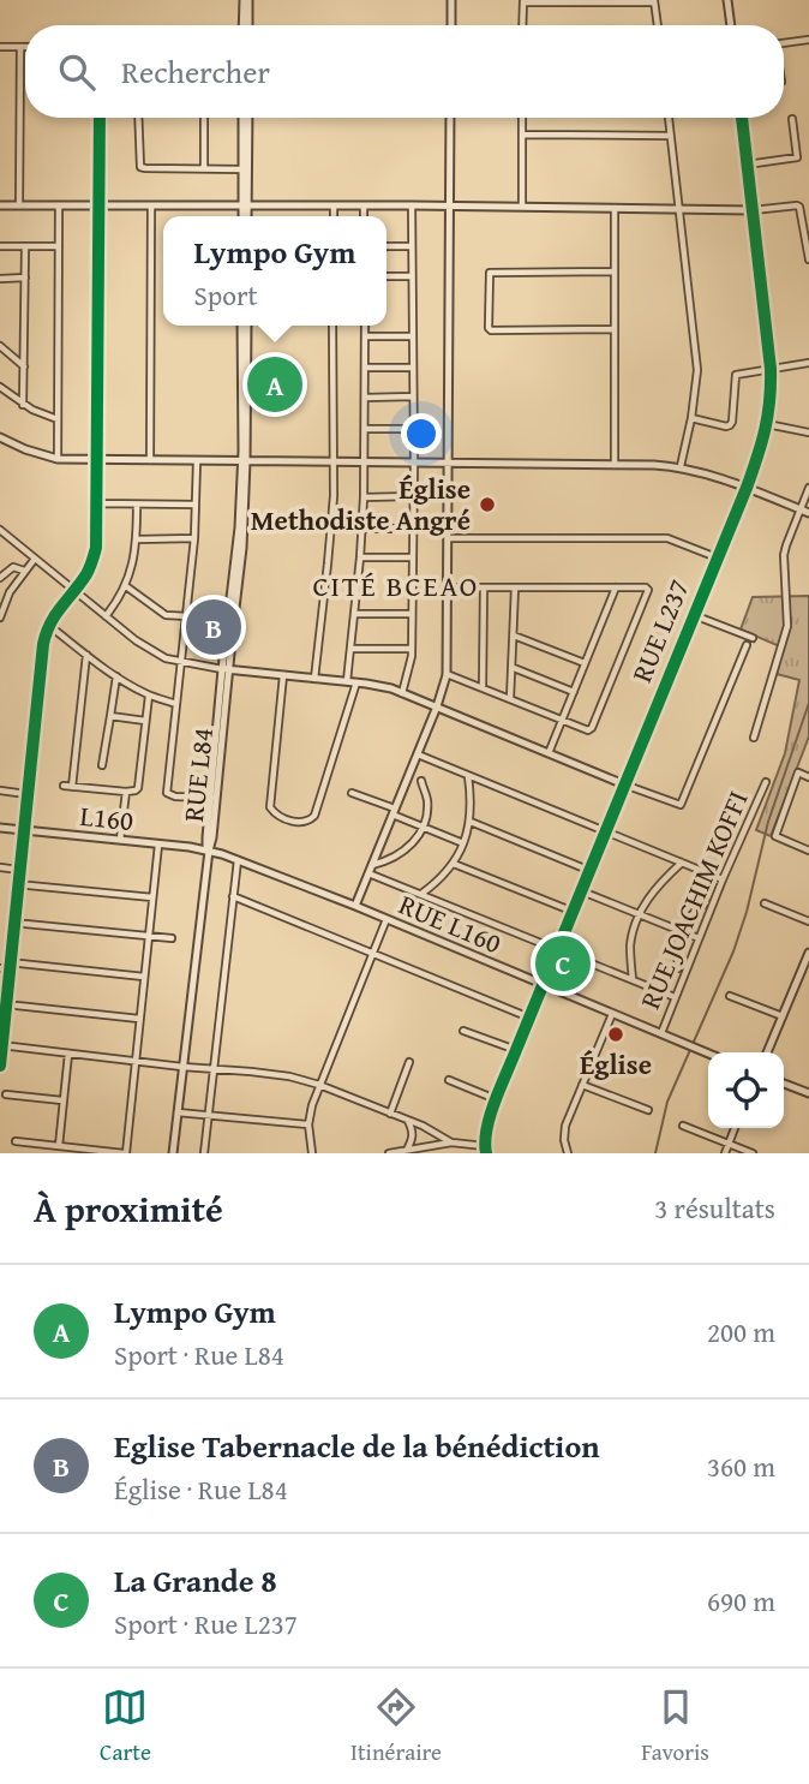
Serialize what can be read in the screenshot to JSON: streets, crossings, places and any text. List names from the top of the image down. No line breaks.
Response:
{"streets":{"street":["RUE L237","RUE L84","L160","RUE JOACHIM KOFFI","RUE L160"]},"crossings":[["RUE L237","RUE L160"],["RUE L84","L160"],["RUE L84","RUE L160"],["L160","RUE L160"],["RUE JOACHIM KOFFI","RUE L160"]],"districts":["CITÉ BCEAO"],"places":["Église Methodiste Angré","Église"],"page":{"search":"Rechercher","popup":["Lympo Gym","Sport"],"pins":["A","B","C"],"heading":["À proximité","3 résultats"],"list":[{"mark":"A","name":"Lympo Gym","note":"Sport · Rue L84","value":"200 m"},{"mark":"B","name":"Eglise Tabernacle de la bénédiction","note":"Église · Rue L84","value":"360 m"},{"mark":"C","name":"La Grande 8","note":"Sport · Rue L237","value":"690 m"}],"nav":["Carte","Itinéraire","Favoris"]}}
